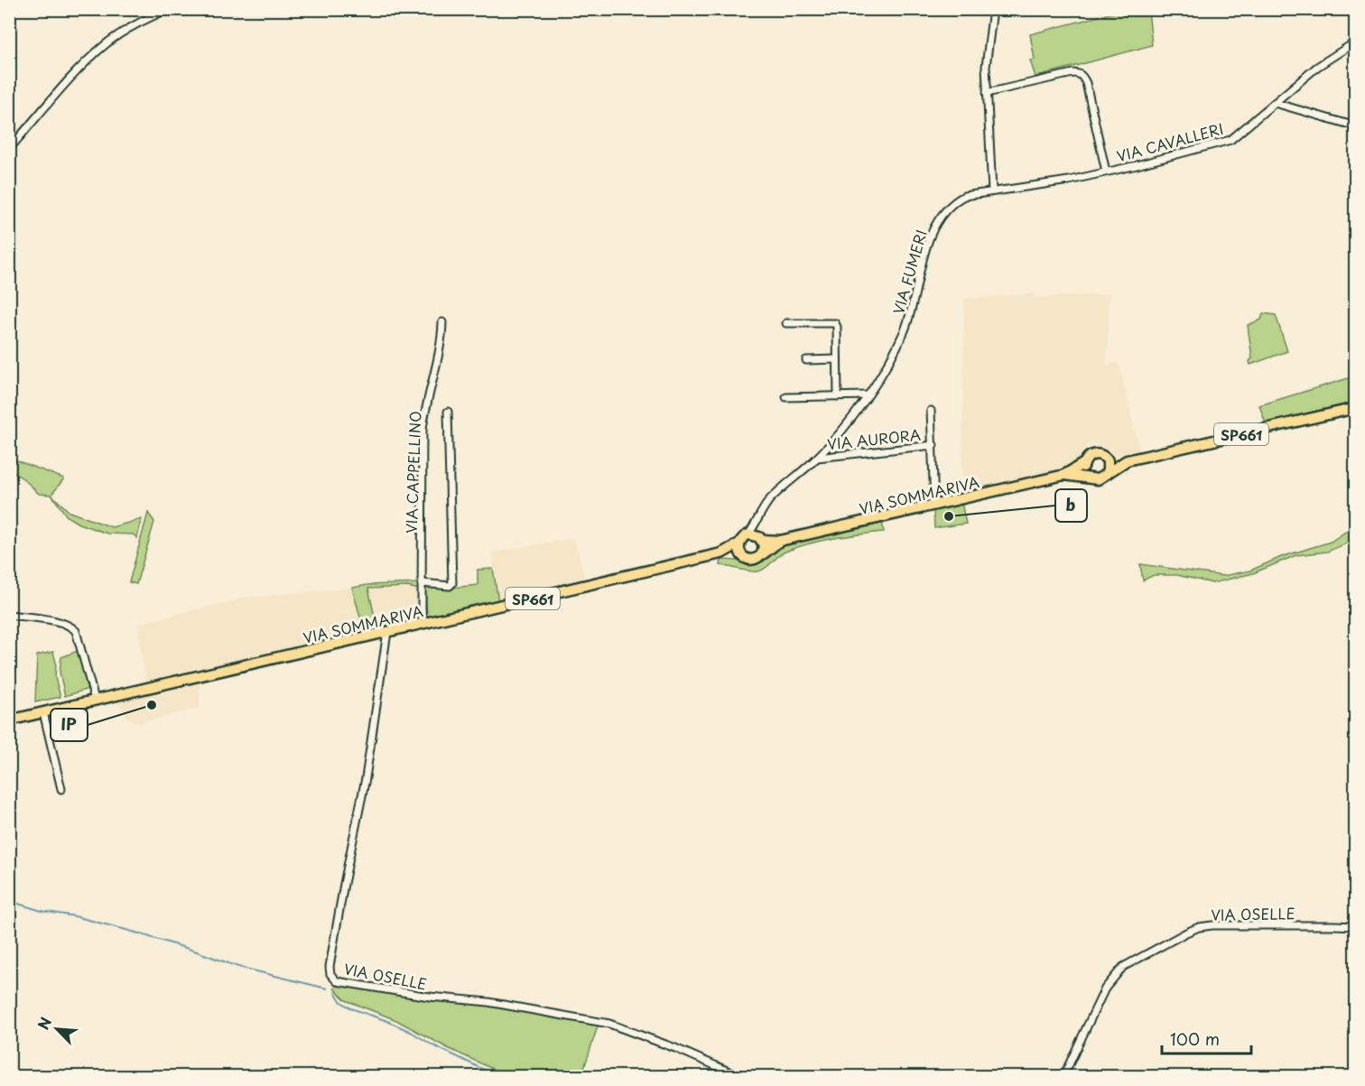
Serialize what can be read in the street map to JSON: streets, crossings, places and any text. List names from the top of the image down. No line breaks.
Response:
{"streets":{"main road":["SP661","VIA SOMMARIVA"],"street":["VIA CAVALLERI","VIA FUMERI","VIA AURORA","VIA CAPPELLINO","VIA OSELLE"]},"crossings":[["VIA CAVALLERI","VIA FUMERI"],["VIA FUMERI","VIA AURORA"],["VIA FUMERI","VIA SOMMARIVA"],["SP661","VIA SOMMARIVA"],["VIA CAPPELLINO","VIA SOMMARIVA"],["VIA SOMMARIVA","VIA OSELLE"]],"places":["b","IP"],"scale_bar":"100 m","north":"top left"}
